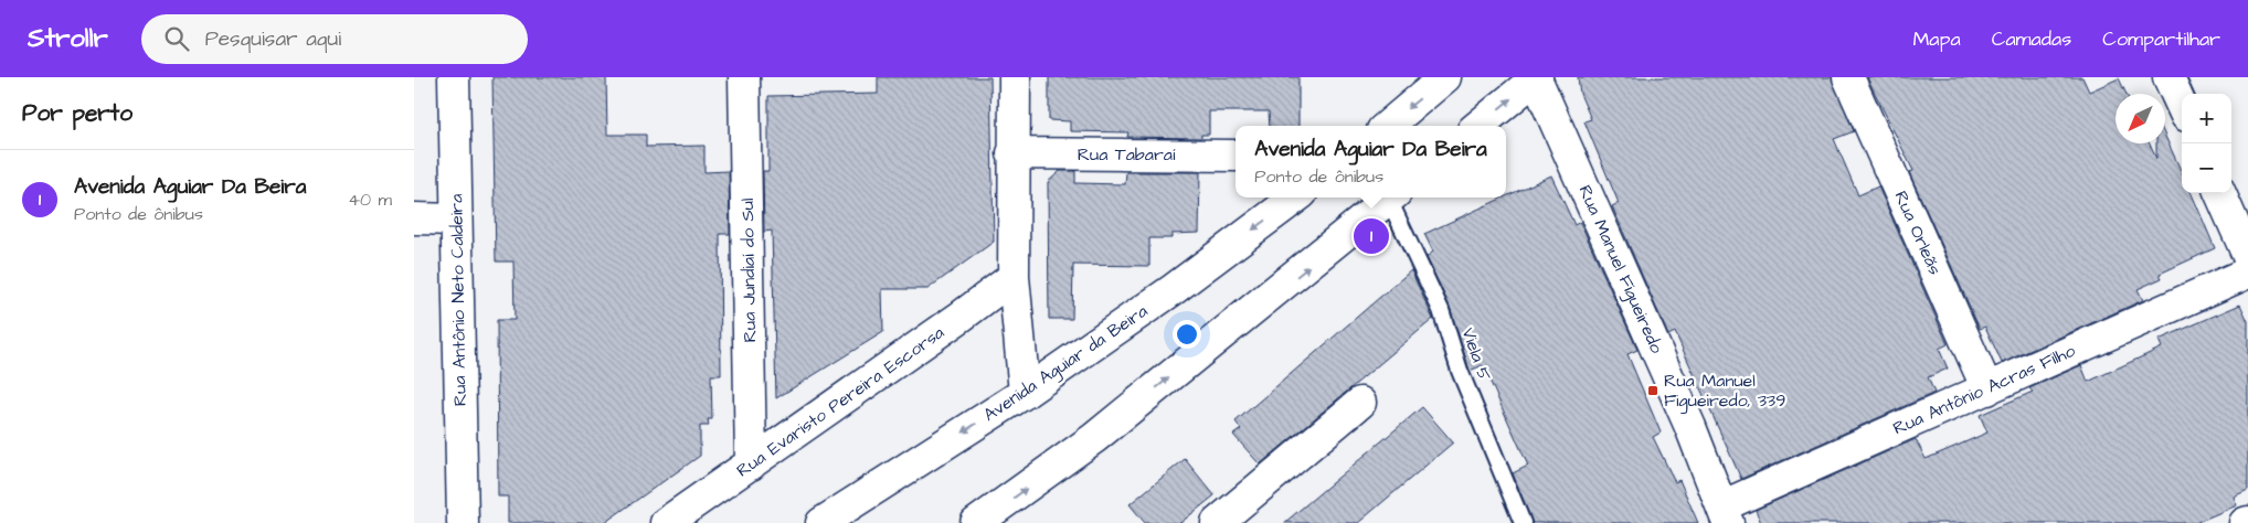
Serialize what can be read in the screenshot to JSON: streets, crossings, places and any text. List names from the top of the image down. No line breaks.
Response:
{"streets":{"street":["Rua Tabaraí","Rua Orleãs","Rua Manuel Figueiredo","Rua Jundiaí do Sul","Rua Antônio Neto Caldeira","Avenida Aguiar da Beira","Rua Antônio Acras Filho","Rua Evaristo Pereira Escorsa"],"lane":["Viela 5"]},"crossings":[["Rua Orleãs","Rua Antônio Acras Filho"],["Rua Manuel Figueiredo","Rua Antônio Acras Filho"],["Rua Jundiaí do Sul","Rua Evaristo Pereira Escorsa"]],"places":{"transit":["Rua Manuel Figueiredo, 339"]},"north":"bottom left","page":{"header":"Strollr","search":"Pesquisar aqui","nav":["Mapa","Camadas","Compartilhar"],"heading":"Por perto","map_buttons":["+","−"],"popup":["Avenida Aguiar Da Beira","Ponto de ônibus"],"list":[{"mark":"1","name":"Avenida Aguiar Da Beira","note":"Ponto de ônibus","value":"40 m"}],"pins":"1"}}
